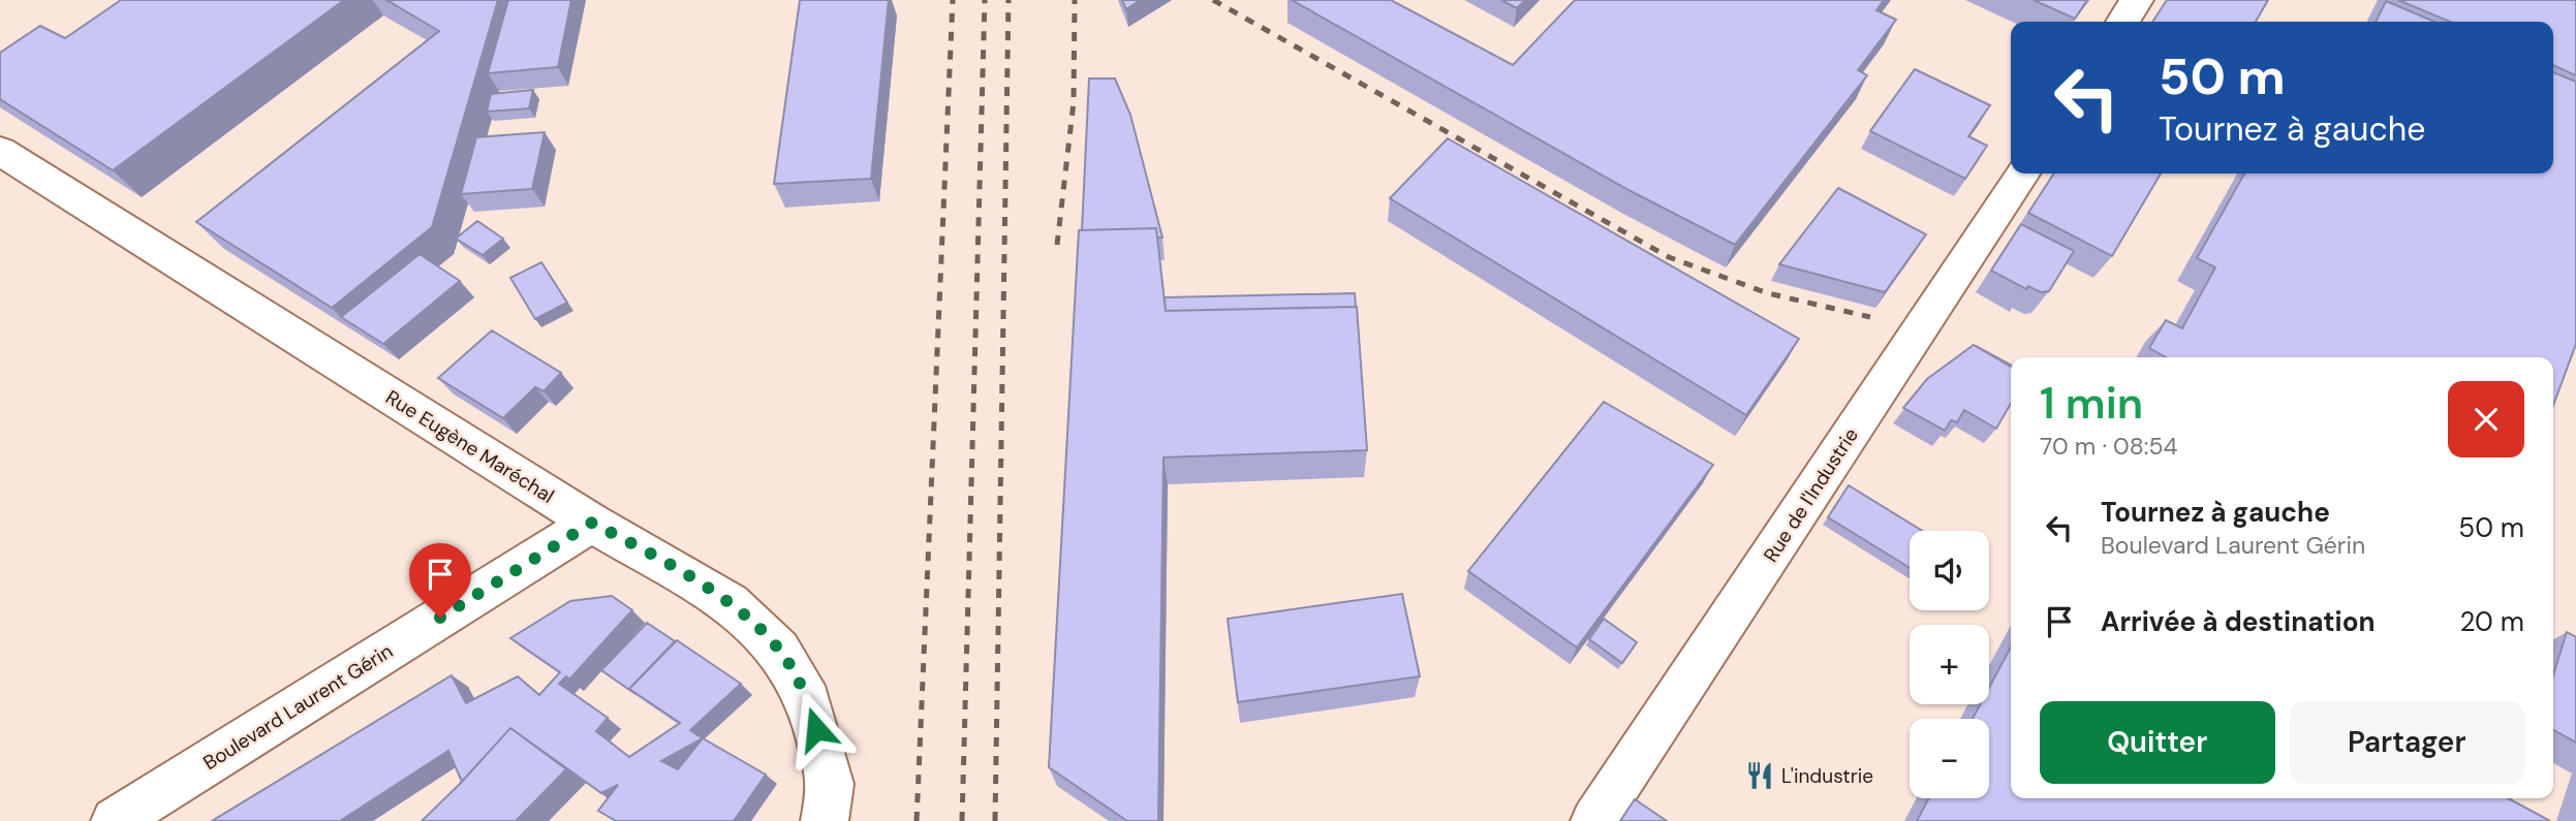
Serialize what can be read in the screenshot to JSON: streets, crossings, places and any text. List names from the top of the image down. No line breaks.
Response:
{"streets":{"street":["Rue Eugène Maréchal","Rue de l'Industrie","Boulevard Laurent Gérin"]},"crossings":[["Rue Eugène Maréchal","Boulevard Laurent Gérin"]],"places":{"restaurant":["L'industrie"]},"page":{"turn":["50 m","Tournez à gauche"],"heading":["1 min","70 m · 08:54"],"list":[{"name":"Tournez à gauche","note":"Boulevard Laurent Gérin","value":"50 m"},{"name":"Arrivée à destination","value":"20 m"}],"map_buttons":["+","−"],"buttons":["Quitter","Partager"]}}
